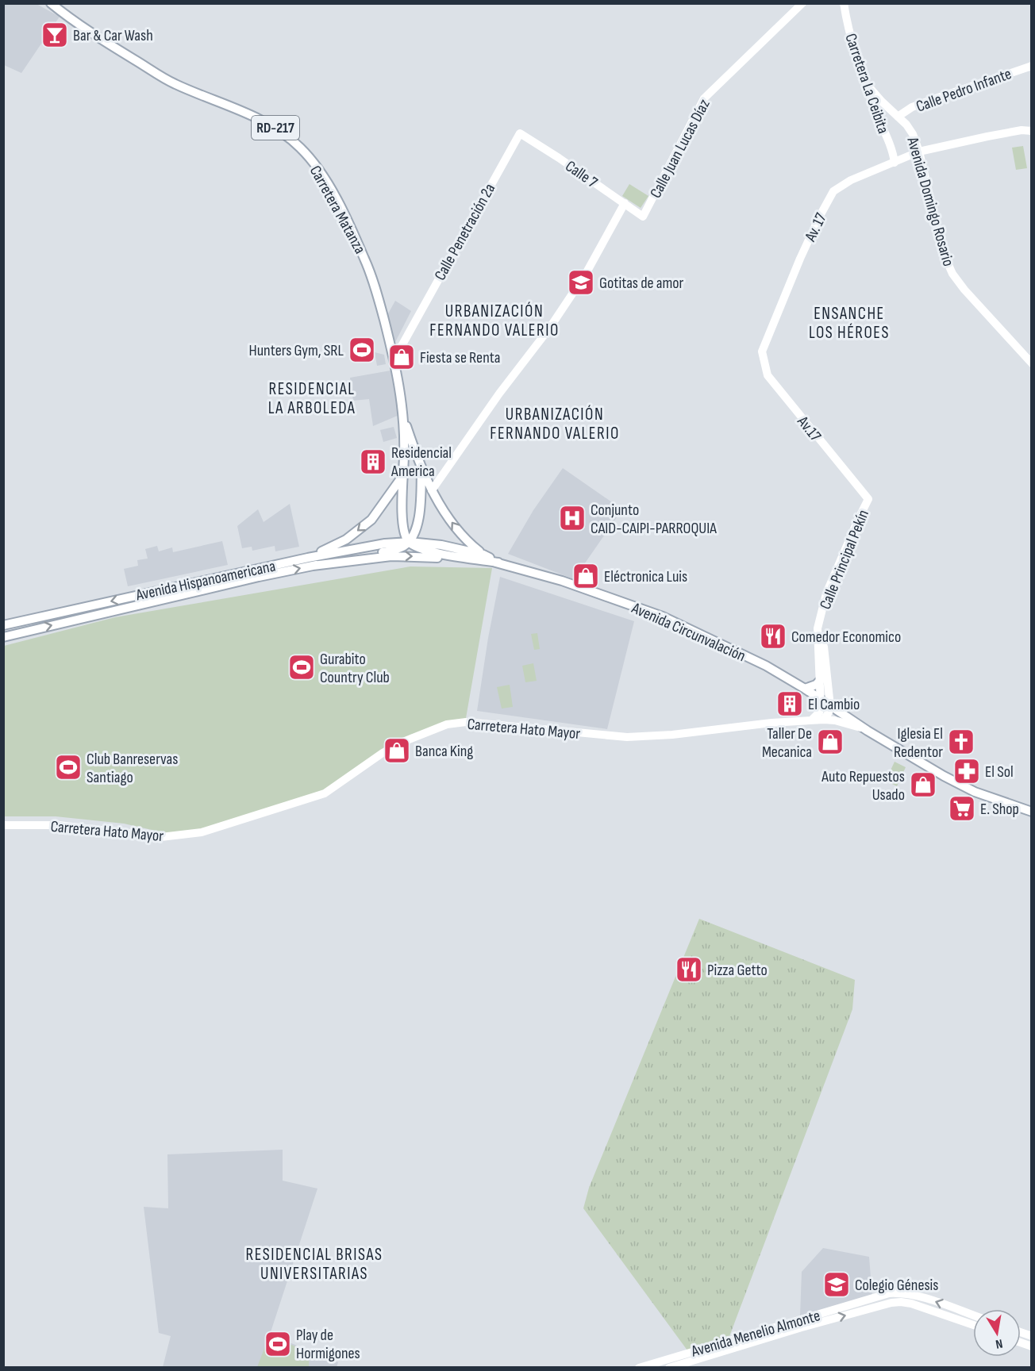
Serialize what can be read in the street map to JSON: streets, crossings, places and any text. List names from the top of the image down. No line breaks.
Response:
{"streets":{"main road":["Carretera La Ceibita","Calle Pedro Infante","RD-217","Calle Juan Lucas Díaz","Calle 7","Avenida Domingo Rosario","Carretera Matanza","Av. 17","Calle Penetración 2a","Av.17","Calle Principal Pekín","Avenida Hispanoamericana","Avenida Circunvalación","Carretera Hato Mayor","Avenida Menelio Almonte"]},"crossings":[["Carretera La Ceibita","Avenida Domingo Rosario"],["Carretera La Ceibita","Av. 17"],["Calle Pedro Infante","Avenida Domingo Rosario"],["RD-217","Carretera Matanza"],["Calle Juan Lucas Díaz","Calle 7"],["Calle 7","Calle Penetración 2a"],["Avenida Domingo Rosario","Av. 17"],["Carretera Matanza","Calle Penetración 2a"],["Av. 17","Av.17"],["Av.17","Calle Principal Pekín"],["Calle Principal Pekín","Avenida Circunvalación"],["Avenida Hispanoamericana","Avenida Circunvalación"],["Avenida Circunvalación","Carretera Hato Mayor"]],"districts":["URBANIZACIÓN FERNANDO VALERIO","ENSANCHE LOS HÉROES","RESIDENCIAL LA ARBOLEDA","URBANIZACIÓN FERNANDO VALERIO","RESIDENCIAL BRISAS UNIVERSITARIAS"],"places":{"bar":["Bar & Car Wash"],"school or university":["Gotitas de amor","Colegio Génesis"],"sports":["Hunters Gym, SRL","Gurabito Country Club","Club Banreservas Santiago","Play de Hormigones"],"shop":["Fiesta se Renta","Eléctronica Luis","Taller De Mecanica","Banca King","Auto Repuestos Usado"],"building":["Residencial America","El Cambio"],"hospital":["Conjunto CAID-CAIPI-PARROQUIA"],"restaurant":["Comedor Economico","Pizza Getto"],"church":["Iglesia El Redentor"],"pharmacy":["El Sol"],"supermarket":["E. Shop"]},"north":"bottom"}
